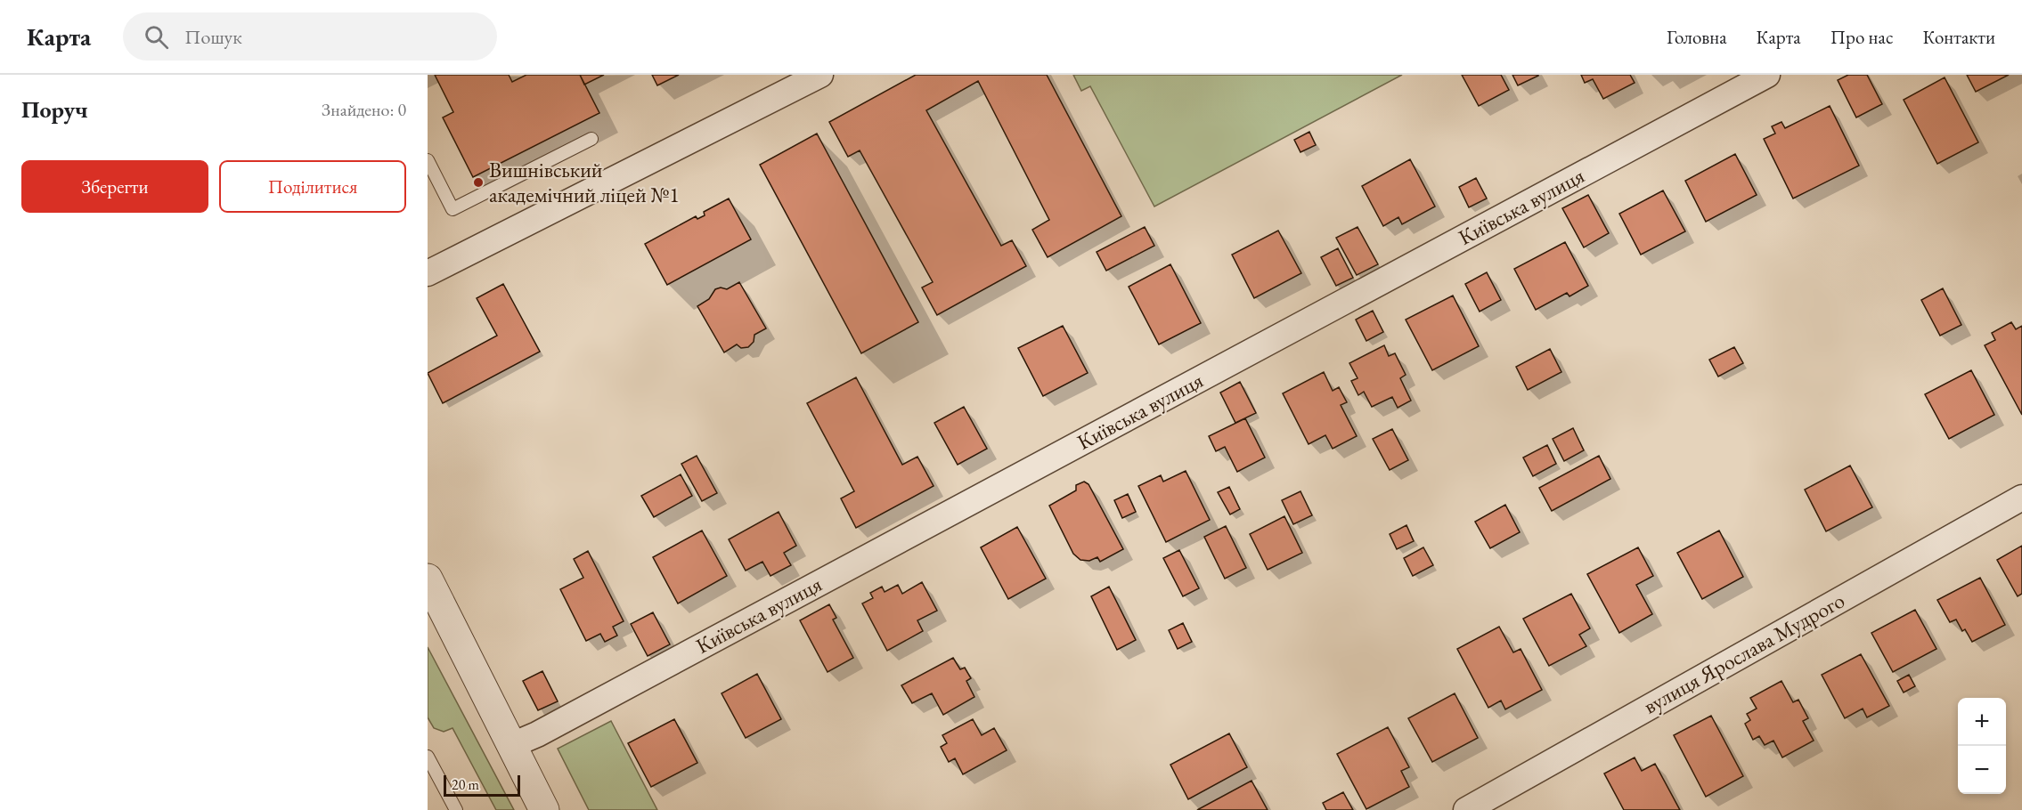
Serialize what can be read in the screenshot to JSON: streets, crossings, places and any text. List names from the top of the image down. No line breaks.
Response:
{"streets":{"street":["Київська вулиця","вулиця Ярослава Мудрого"]},"places":["Вишнівський академічний ліцей №1"],"scale_bar":"20 m","page":{"header":"Карта","search":"Пошук","nav":["Головна","Карта","Про нас","Контакти"],"heading":["Поруч","Знайдено: 0"],"buttons":["Зберегти","Поділитися"],"map_buttons":["+","−"],"scale":"20 m"}}
